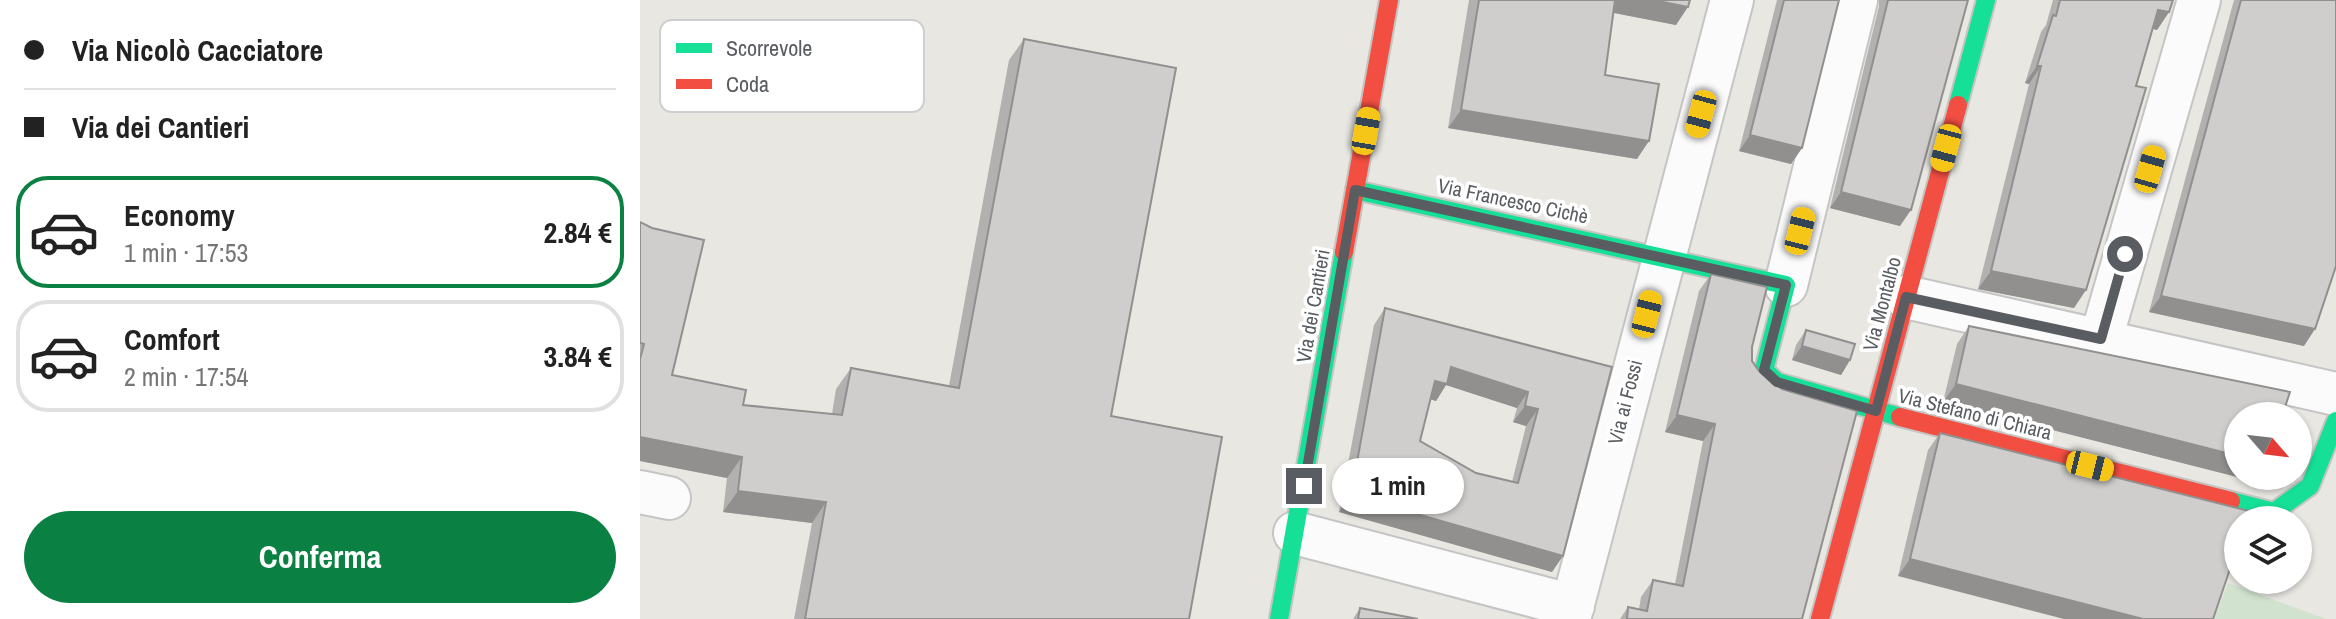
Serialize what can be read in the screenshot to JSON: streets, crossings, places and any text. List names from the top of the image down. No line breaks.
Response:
{"streets":{"street":["Via Francesco Cichè","Via Montalbo","Via dei Cantieri","Via ai Fossi","Via Stefano di Chiara"]},"crossings":[["Via Francesco Cichè","Via dei Cantieri"],["Via Francesco Cichè","Via ai Fossi"],["Via Francesco Cichè","Via Stefano di Chiara"],["Via Montalbo","Via Stefano di Chiara"]],"legend":["Scorrevole","Coda"],"north":"bottom right","page":{"banner":["Via Nicolò Cacciatore","Via dei Cantieri"],"list":[{"name":"Economy","note":"1 min · 17:53","value":"2.84 €"},{"name":"Comfort","note":"2 min · 17:54","value":"3.84 €"}],"bubble":"1 min","buttons":"Conferma"}}
